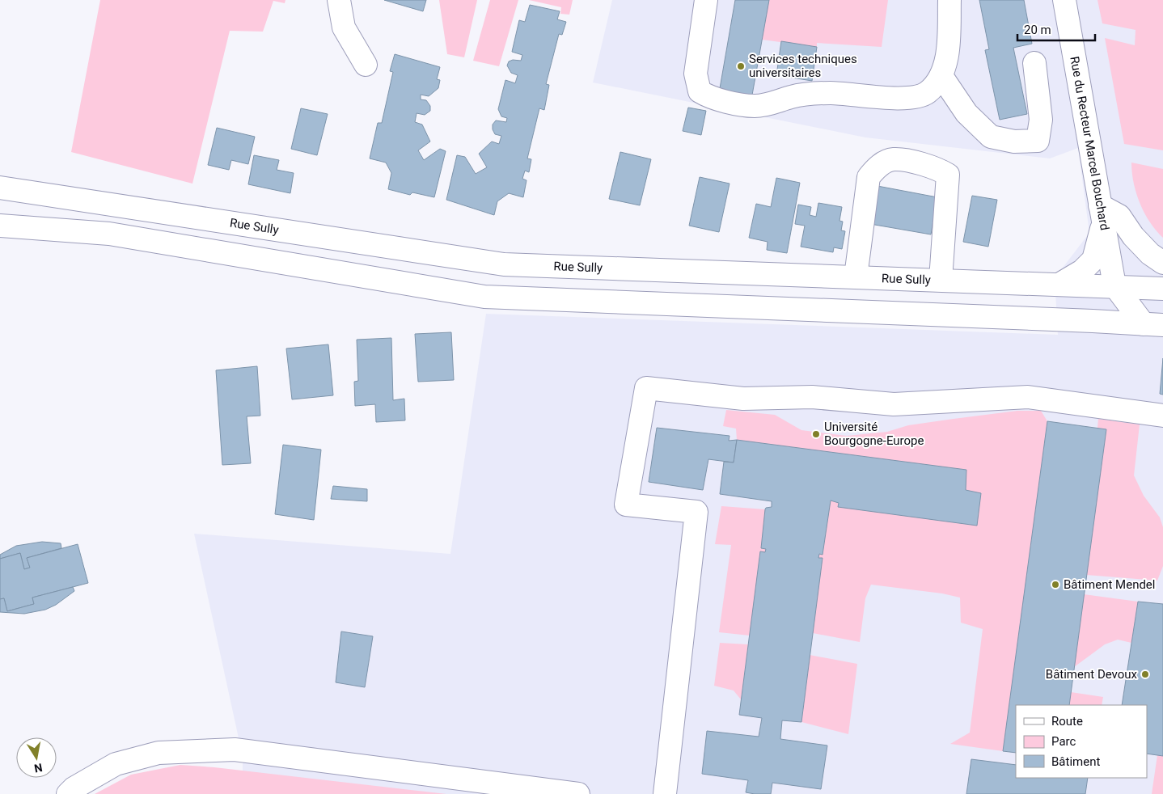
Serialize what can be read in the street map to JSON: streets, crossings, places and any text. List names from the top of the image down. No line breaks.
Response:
{"streets":{"main road":["Rue du Recteur Marcel Bouchard","Rue Sully"]},"crossings":[["Rue du Recteur Marcel Bouchard","Rue Sully"]],"places":["Services techniques universitaires","Université Bourgogne-Europe","Bâtiment Mendel","Bâtiment Devoux"],"legend":["Route","Parc","Bâtiment"],"scale_bar":"20 m","north":"bottom"}
